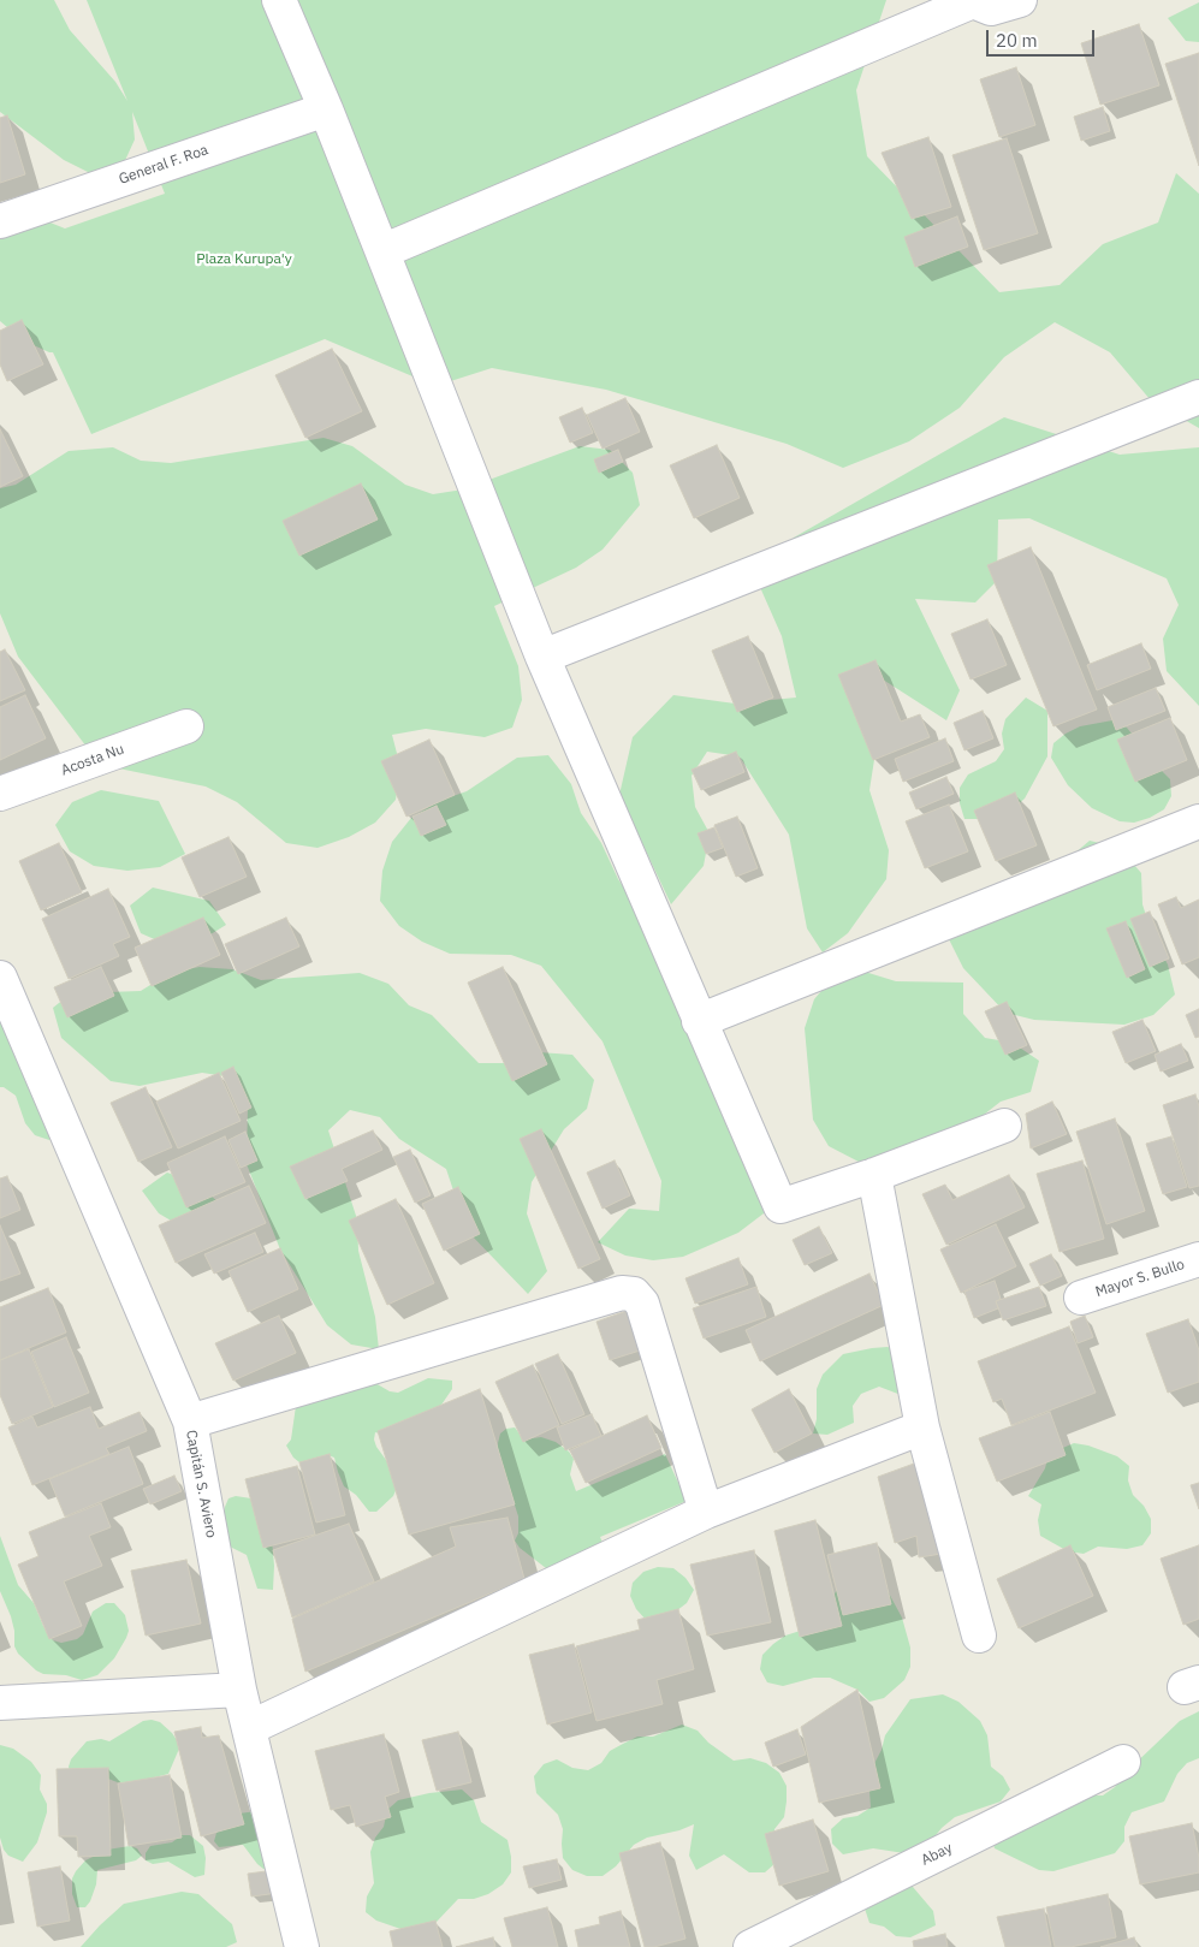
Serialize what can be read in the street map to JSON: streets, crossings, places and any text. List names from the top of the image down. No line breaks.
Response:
{"streets":{"street":["General F. Roa","Acosta Nu","Mayor S. Bullo","Capitán S. Aviero","Abay"]},"parks":["Plaza Kurupa'y"],"scale_bar":"20 m"}
